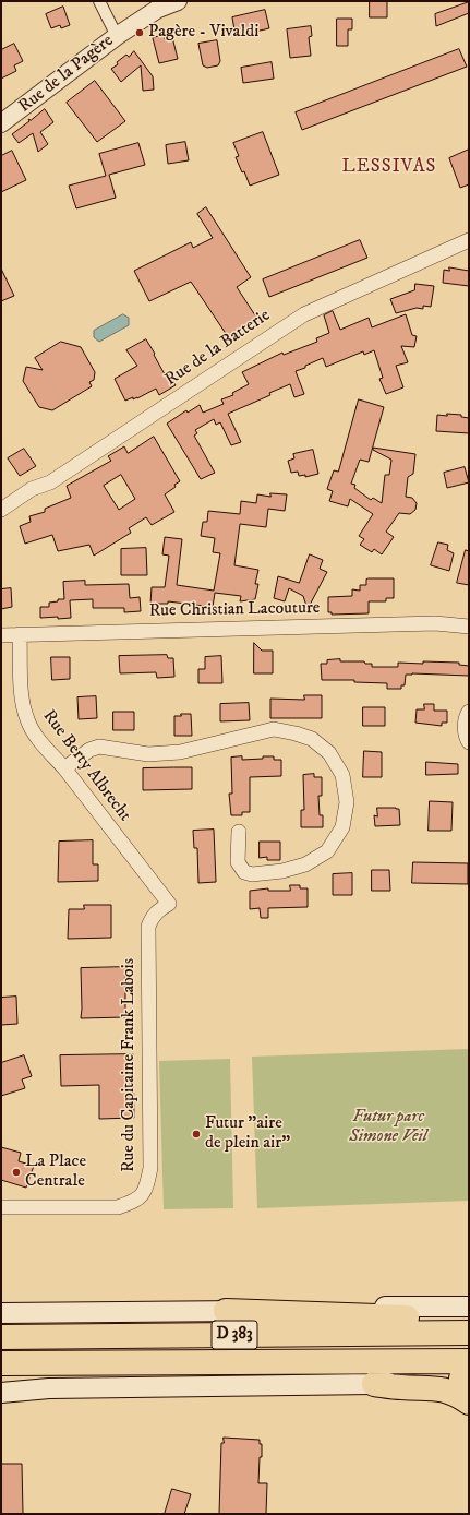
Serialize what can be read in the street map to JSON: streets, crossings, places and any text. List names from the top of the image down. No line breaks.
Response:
{"streets":{"highway":["D 383"],"street":["Rue de la Pagère","Rue de la Batterie","Rue Christian Lacouture","Rue Berty Albrecht","Rue du Capitaine Frank Labois"]},"crossings":[["Rue Christian Lacouture","Rue Berty Albrecht"],["Rue Berty Albrecht","Rue du Capitaine Frank Labois"]],"districts":["LESSIVAS"],"parks":["Futur parc Simone Veil"],"places":["Pagère - Vivaldi","Futur \"aire de plein air\"","La Place Centrale"]}
